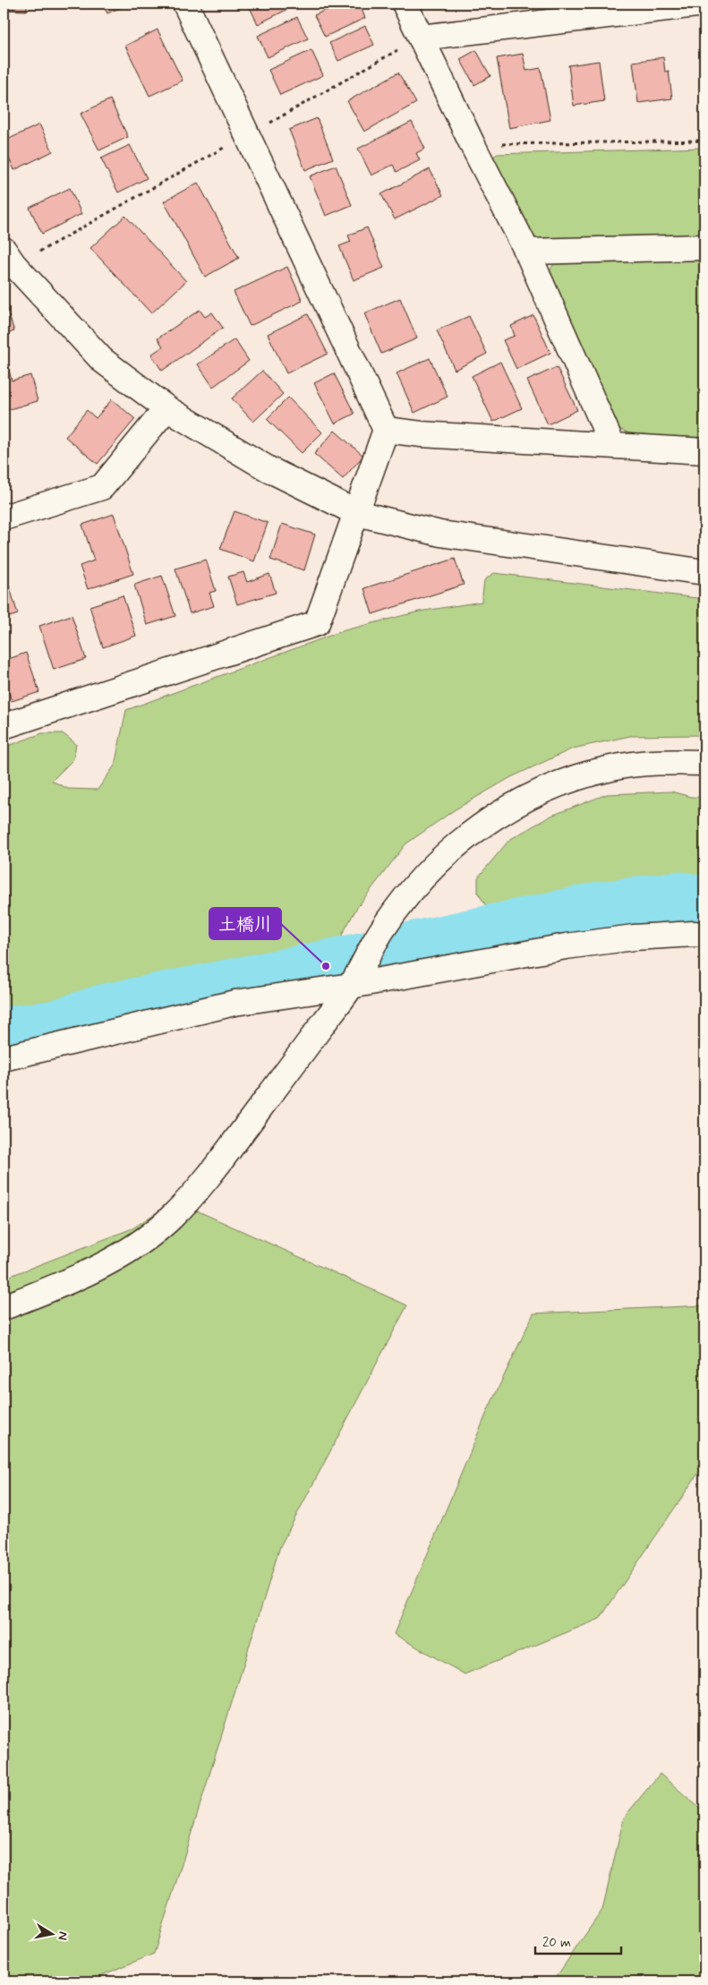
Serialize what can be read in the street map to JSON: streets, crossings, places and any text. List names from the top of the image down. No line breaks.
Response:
{"places":["土橋川"],"scale_bar":"20 m","north":"right"}
